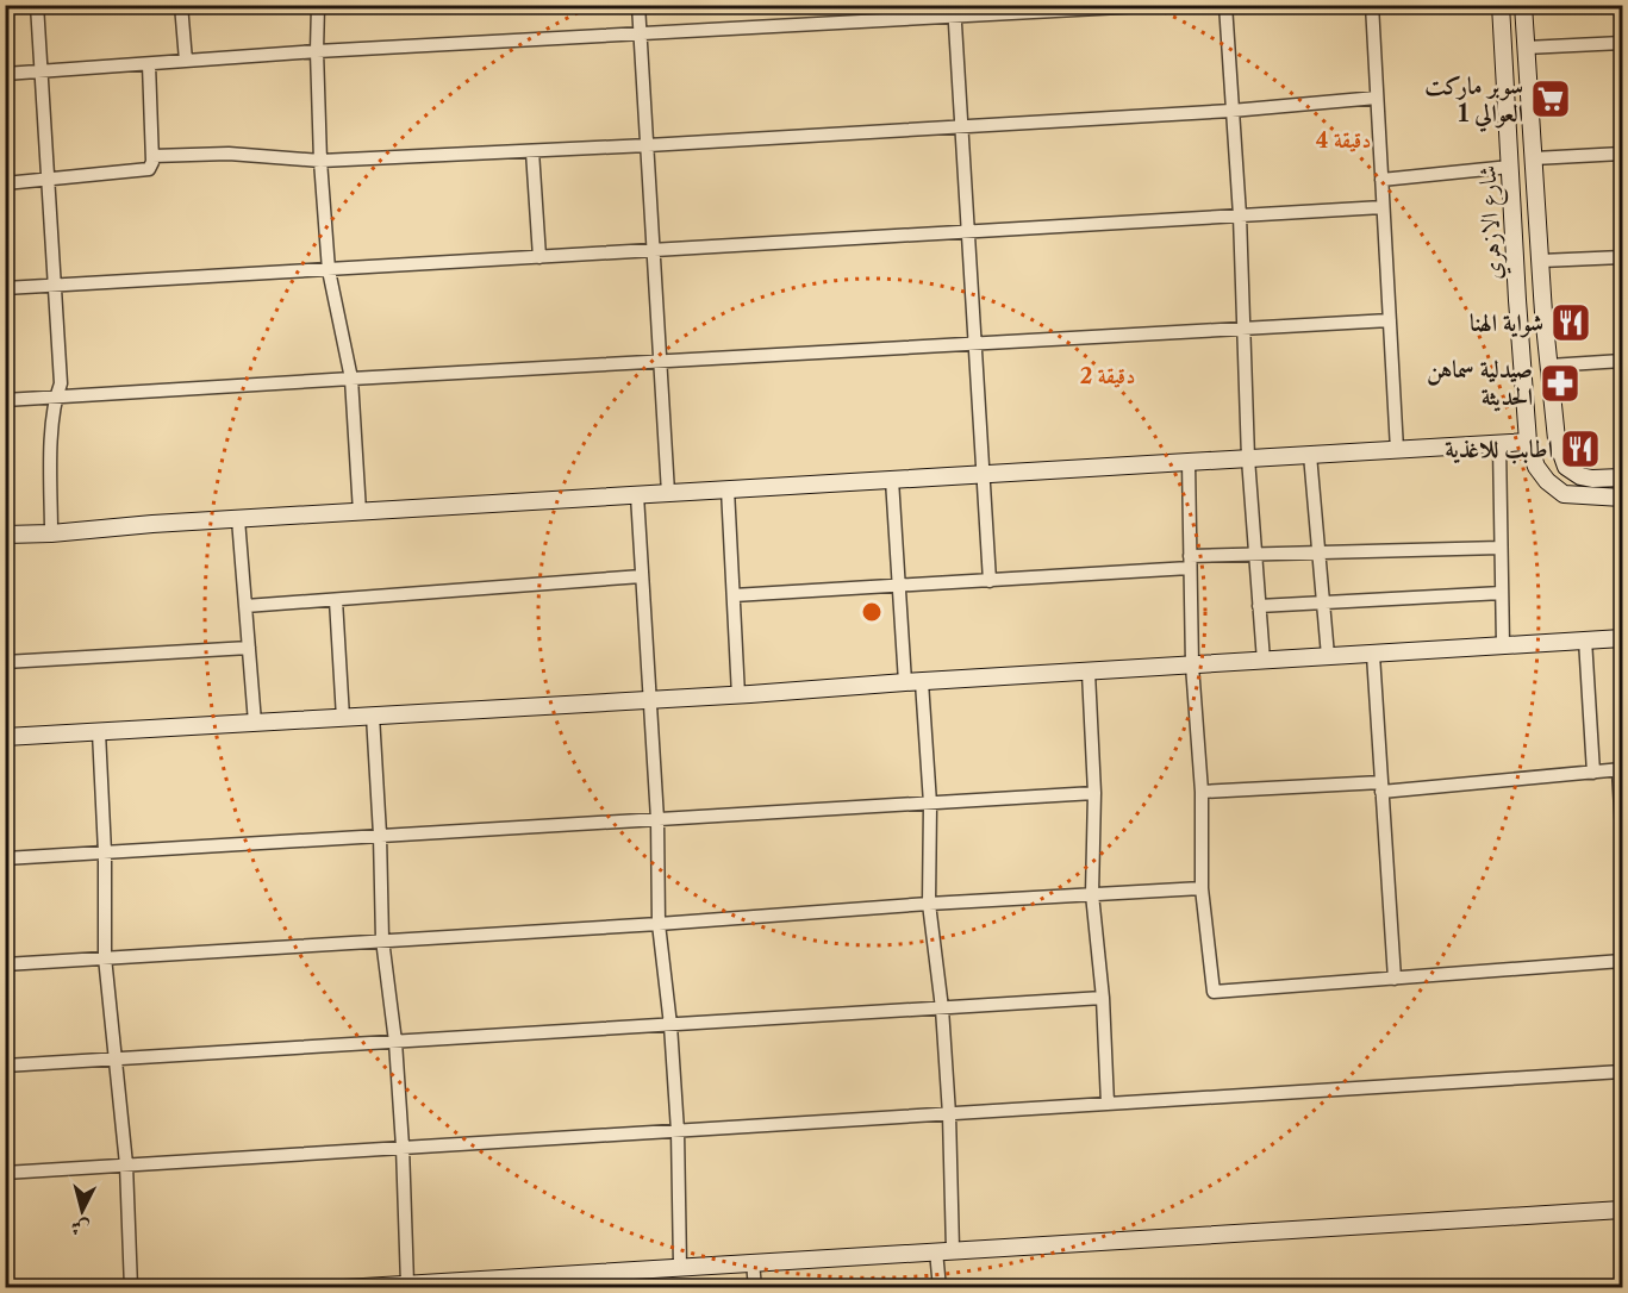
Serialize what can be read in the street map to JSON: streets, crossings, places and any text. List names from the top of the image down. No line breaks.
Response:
{"streets":{"street":["شارع الازهري"]},"places":{"supermarket":["سوبر ماركت العوالي 1"],"restaurant":["شواية الهنا","اطابب للاغذية"],"pharmacy":["صيدلية سماهن الحديثة"]},"north":"bottom","rings":["4 دقيقة","2 دقيقة"]}
